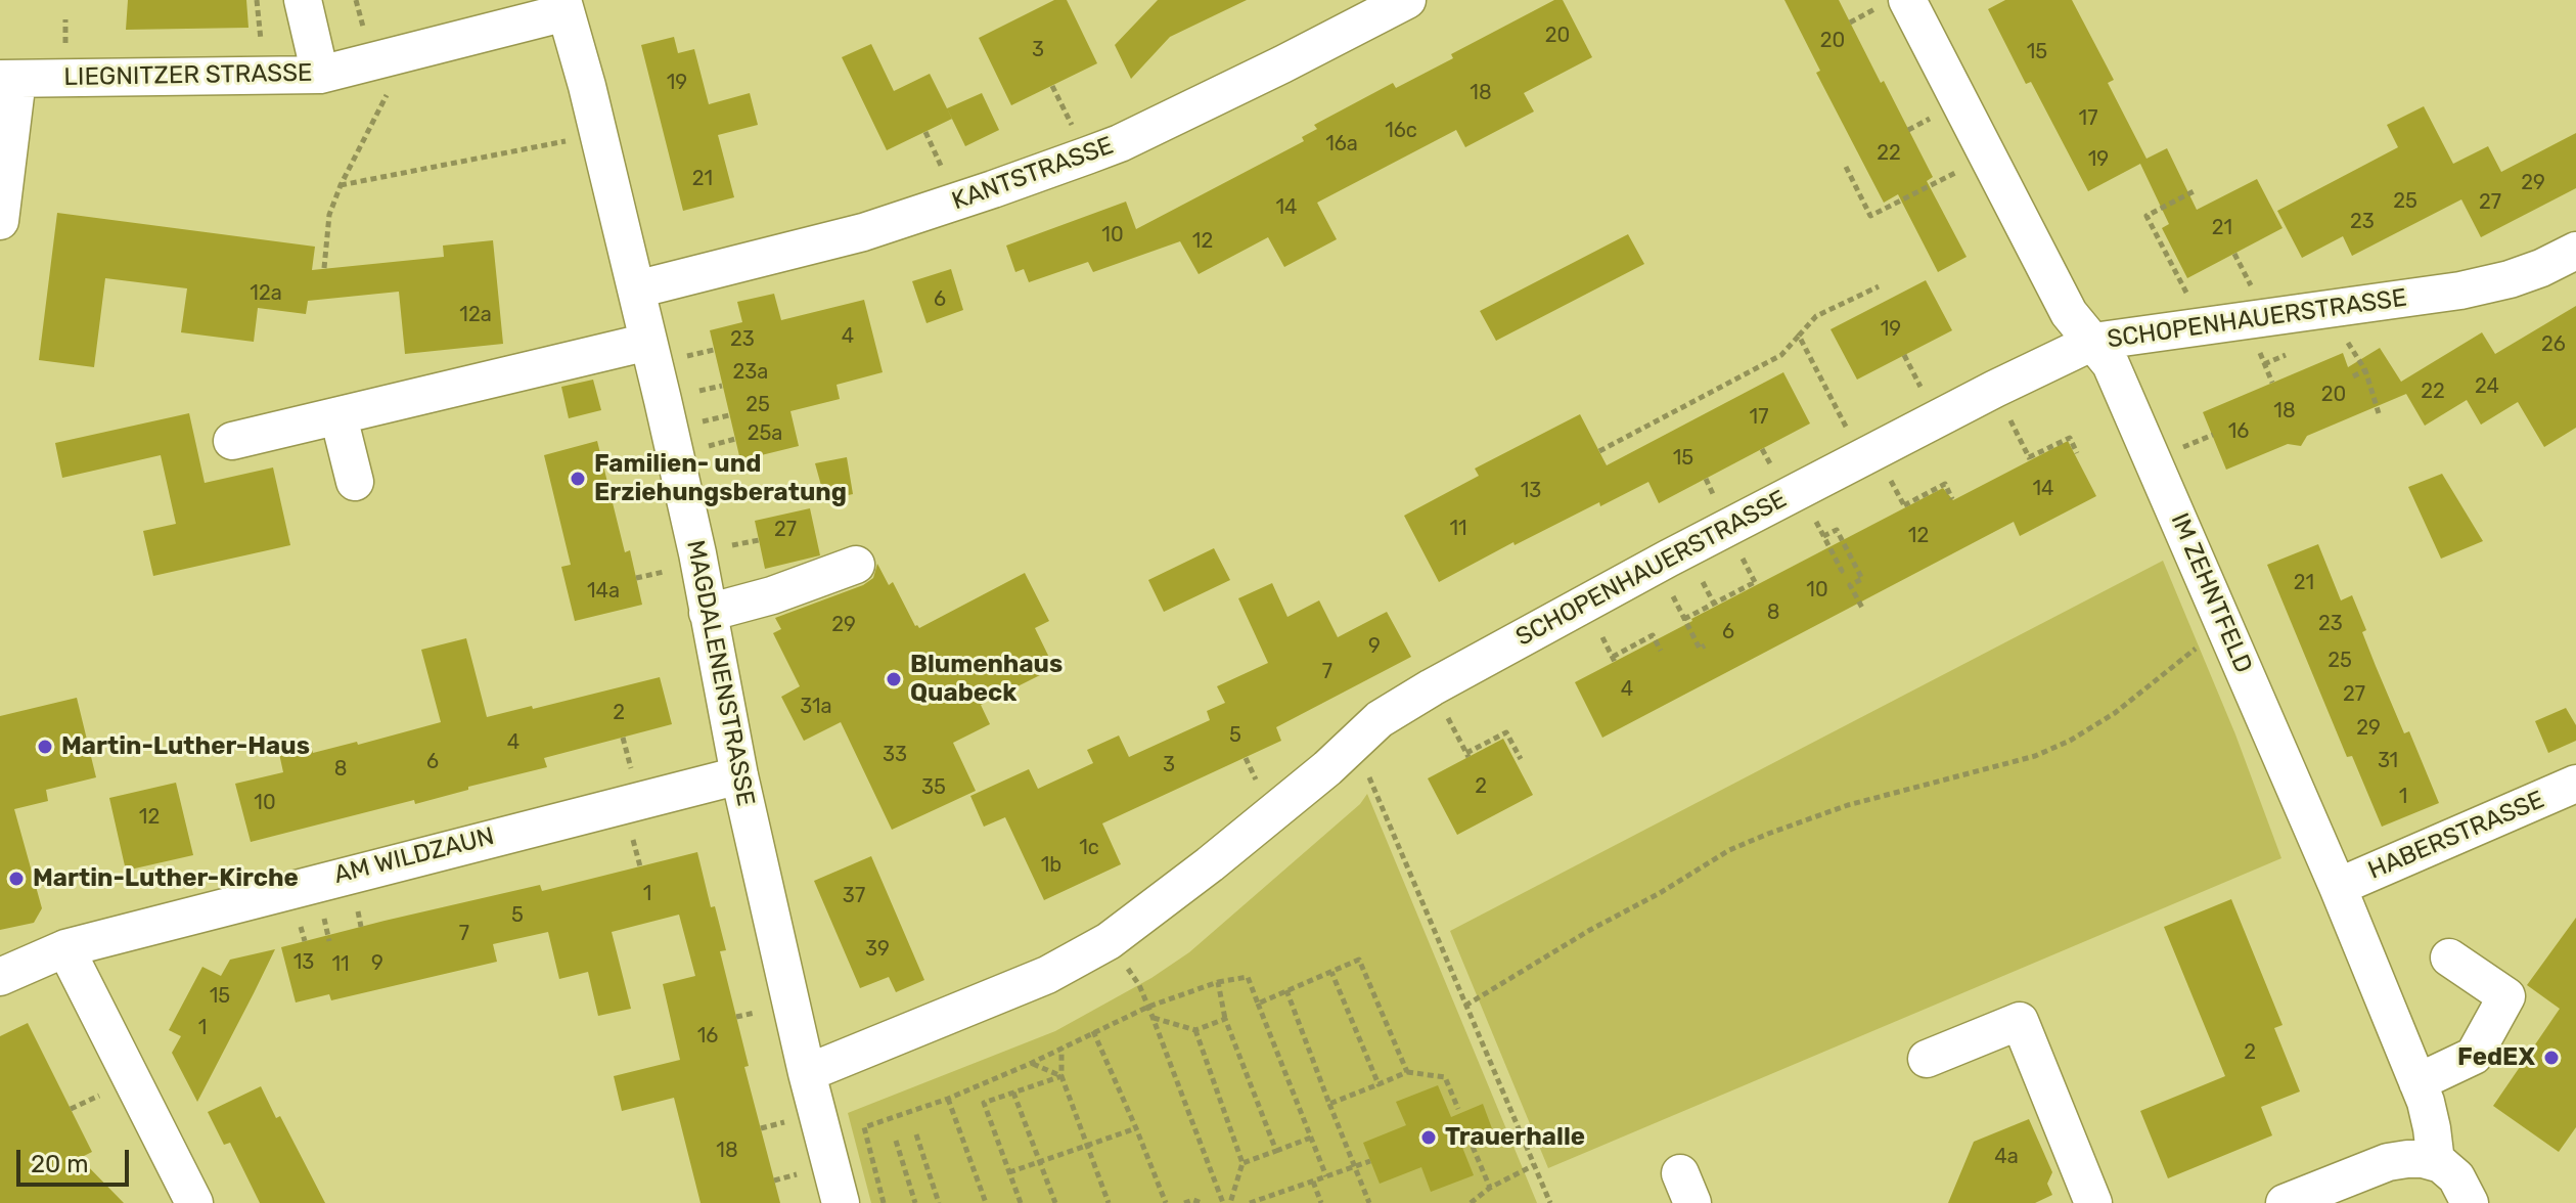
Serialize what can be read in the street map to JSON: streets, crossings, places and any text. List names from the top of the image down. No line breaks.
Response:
{"streets":{"street":["LIEGNITZER STRASSE","KANTSTRASSE","SCHOPENHAUERSTRASSE","IM ZEHNTFELD","MAGDALENENSTRASSE","HABERSTRASSE","AM WILDZAUN"]},"crossings":[["LIEGNITZER STRASSE","MAGDALENENSTRASSE"],["KANTSTRASSE","MAGDALENENSTRASSE"],["SCHOPENHAUERSTRASSE","IM ZEHNTFELD"],["SCHOPENHAUERSTRASSE","MAGDALENENSTRASSE"],["IM ZEHNTFELD","HABERSTRASSE"],["MAGDALENENSTRASSE","AM WILDZAUN"]],"places":["Familien- und Erziehungsberatung","Blumenhaus Quabeck","Martin-Luther-Haus","Martin-Luther-Kirche","FedEX","Trauerhalle"],"house_numbers":["20","20","3","15","19","18","17","16c","16a","22","19","21","29","25","27","14","23","21","10","12","12a","6","12a","19","4","23","26","23a","24","22","20","25","18","17","16","25a","15","14","13","11","27","12","21","10","14a","8","23","29","6","9","25","7","4","27","31a","2","29","5","4","33","31","6","3","8","2","35","1","10","12","1c","1b","1","37","5","7","39","13","9","11","15","1","16","2","18","4a"],"scale_bar":"20 m"}
